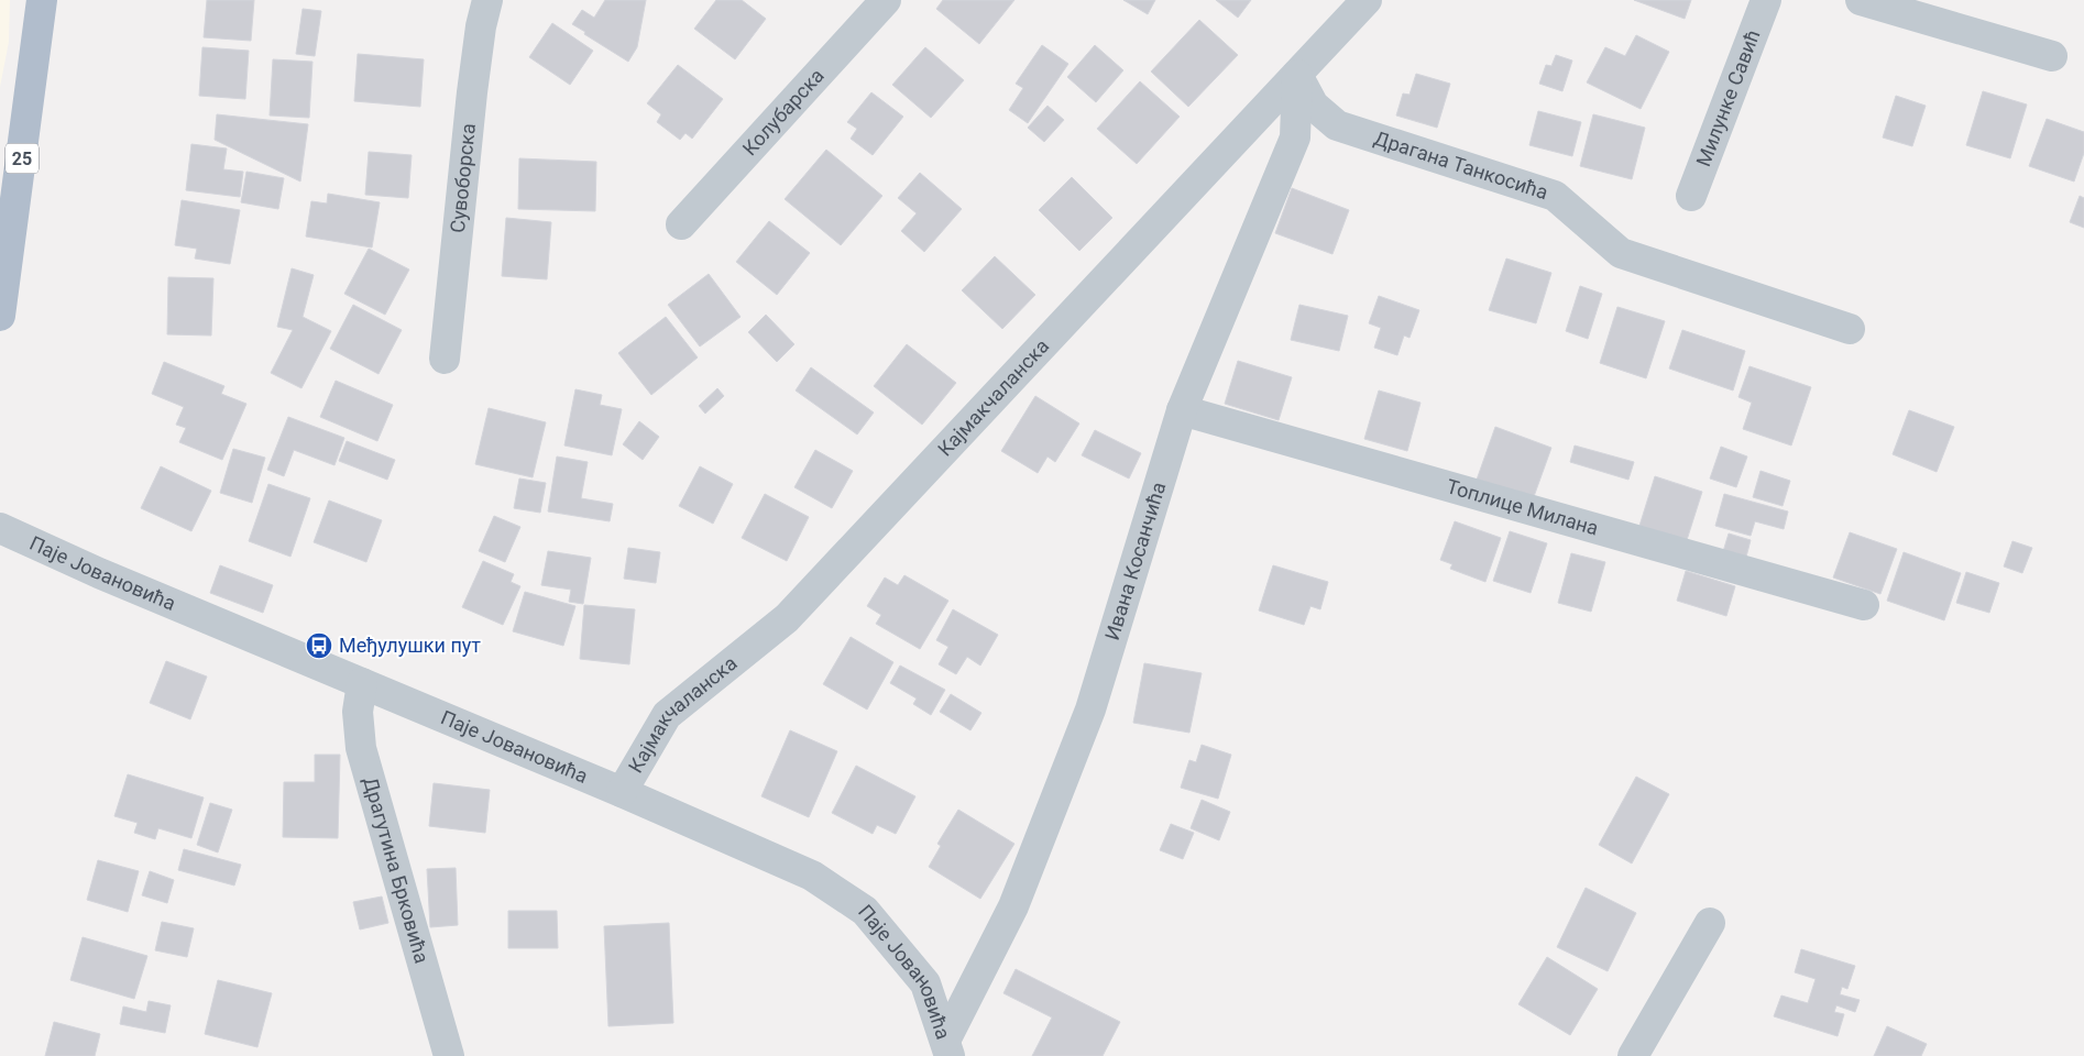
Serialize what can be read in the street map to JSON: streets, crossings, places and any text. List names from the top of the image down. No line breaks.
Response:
{"streets":{"main road":["25"],"street":["Милунке Савић","Колубарска","Драгана Танкосића","Сувоборска","Кајмакчаланска","Топлице Милана","Ивана Косанчића","Паје Јовановића","Драгутина Брковића"]},"crossings":[["Драгана Танкосића","Кајмакчаланска"],["Драгана Танкосића","Ивана Косанчића"],["Кајмакчаланска","Ивана Косанчића"],["Кајмакчаланска","Паје Јовановића"],["Топлице Милана","Ивана Косанчића"],["Ивана Косанчића","Паје Јовановића"],["Паје Јовановића","Драгутина Брковића"]],"places":{"bus stop":["Међулушки пут"]}}
